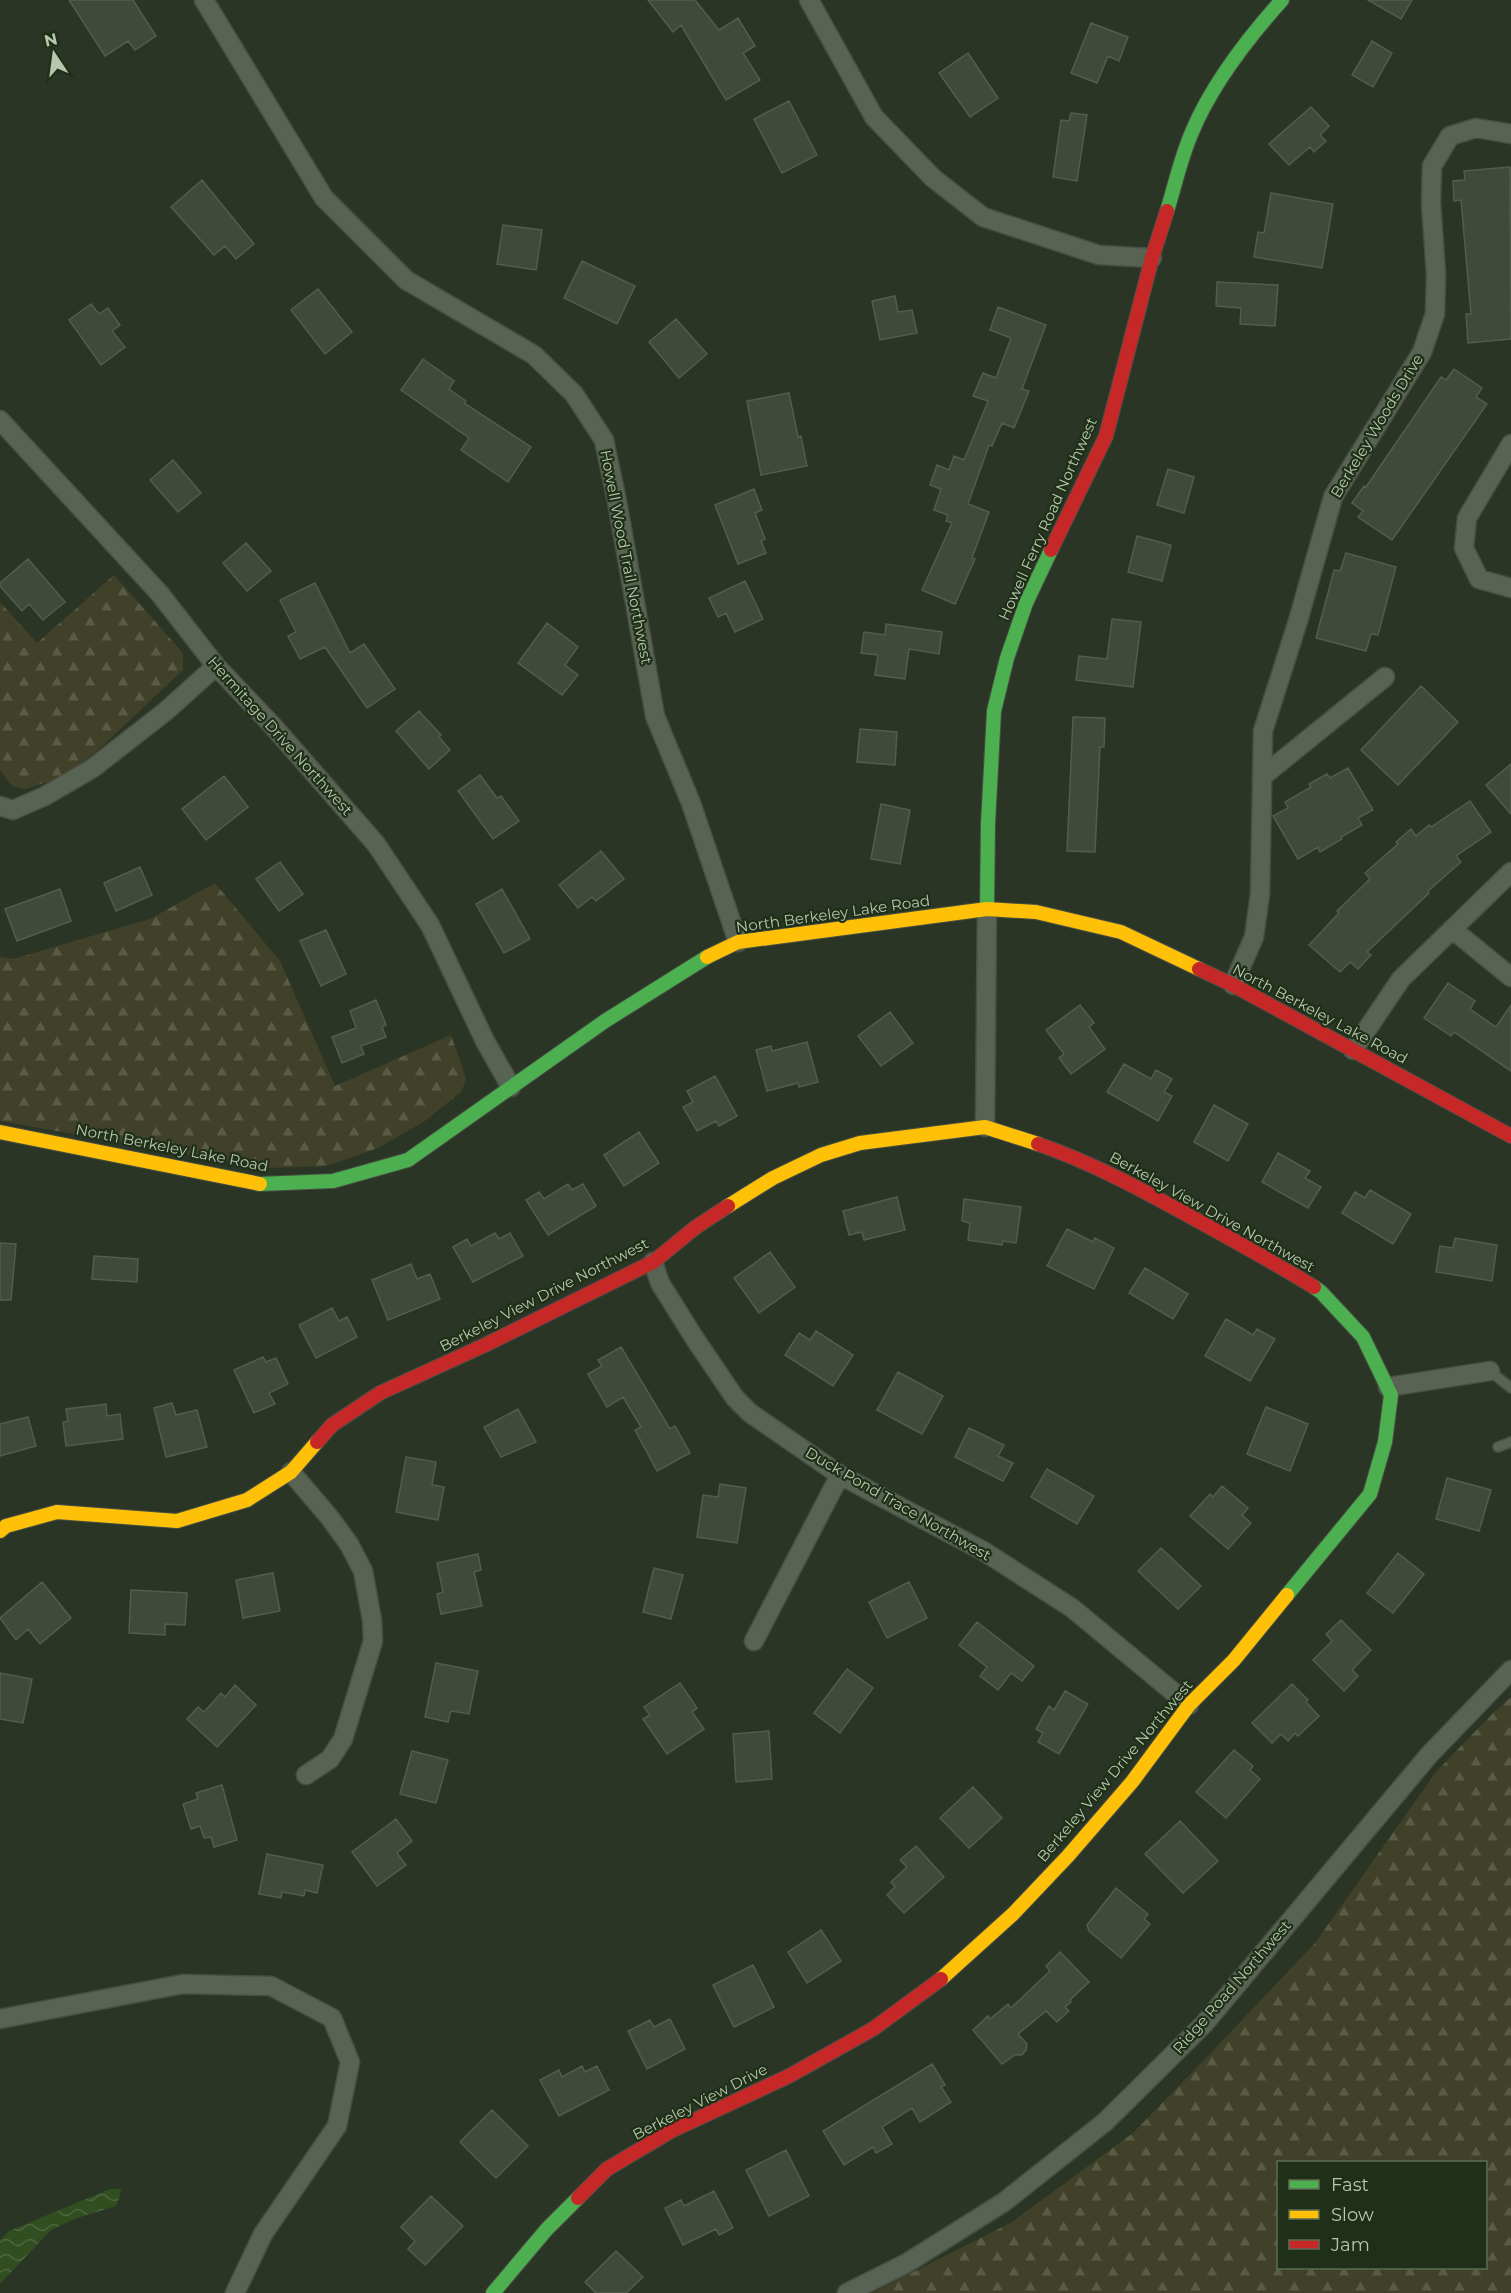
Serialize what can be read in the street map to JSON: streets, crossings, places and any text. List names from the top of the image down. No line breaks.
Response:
{"streets":{"street":["Berkeley Woods Drive","Howell Ferry Road Northwest","Howell Wood Trail Northwest","Hermitage Drive Northwest","North Berkeley Lake Road","Berkeley View Drive Northwest","Duck Pond Trace Northwest","Ridge Road Northwest","Berkeley View Drive"]},"crossings":[["Berkeley Woods Drive","North Berkeley Lake Road"],["Howell Ferry Road Northwest","North Berkeley Lake Road"],["Howell Wood Trail Northwest","North Berkeley Lake Road"],["Hermitage Drive Northwest","North Berkeley Lake Road"],["Berkeley View Drive Northwest","Duck Pond Trace Northwest"],["Berkeley View Drive Northwest","Berkeley View Drive"]],"legend":["Fast","Slow","Jam"],"north":"top"}
